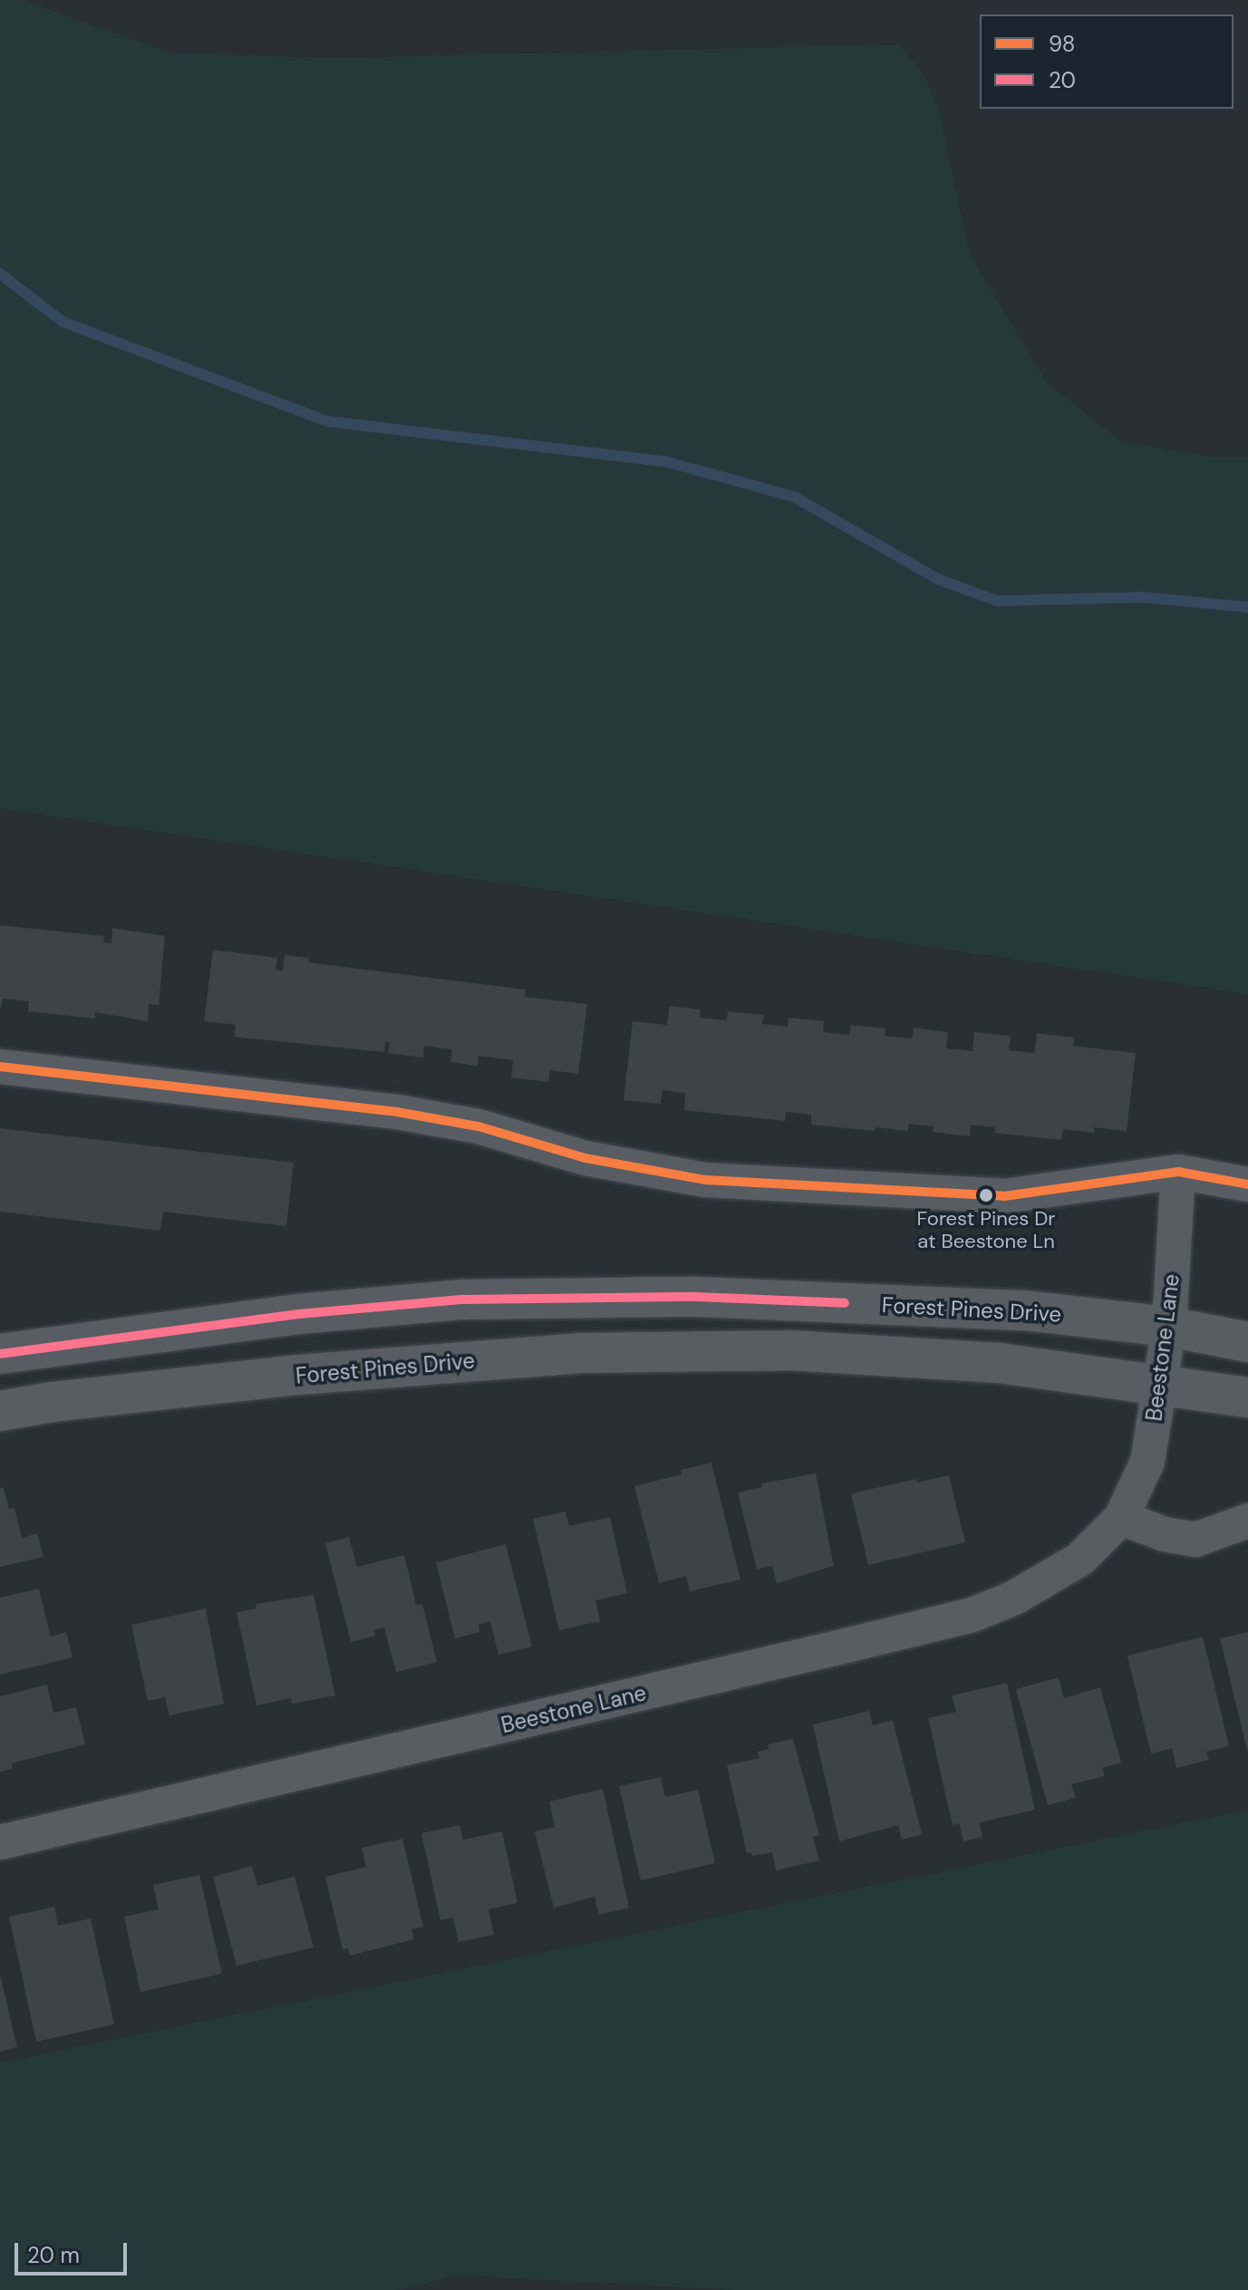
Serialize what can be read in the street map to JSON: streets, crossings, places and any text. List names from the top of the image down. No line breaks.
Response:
{"streets":{"street":["Forest Pines Drive","Beestone Lane"]},"crossings":[["Forest Pines Drive","Beestone Lane"]],"places":["Forest Pines Dr at Beestone Ln"],"lines":["transit line 98","transit line 20"],"legend":["98","20"],"scale_bar":"20 m"}
